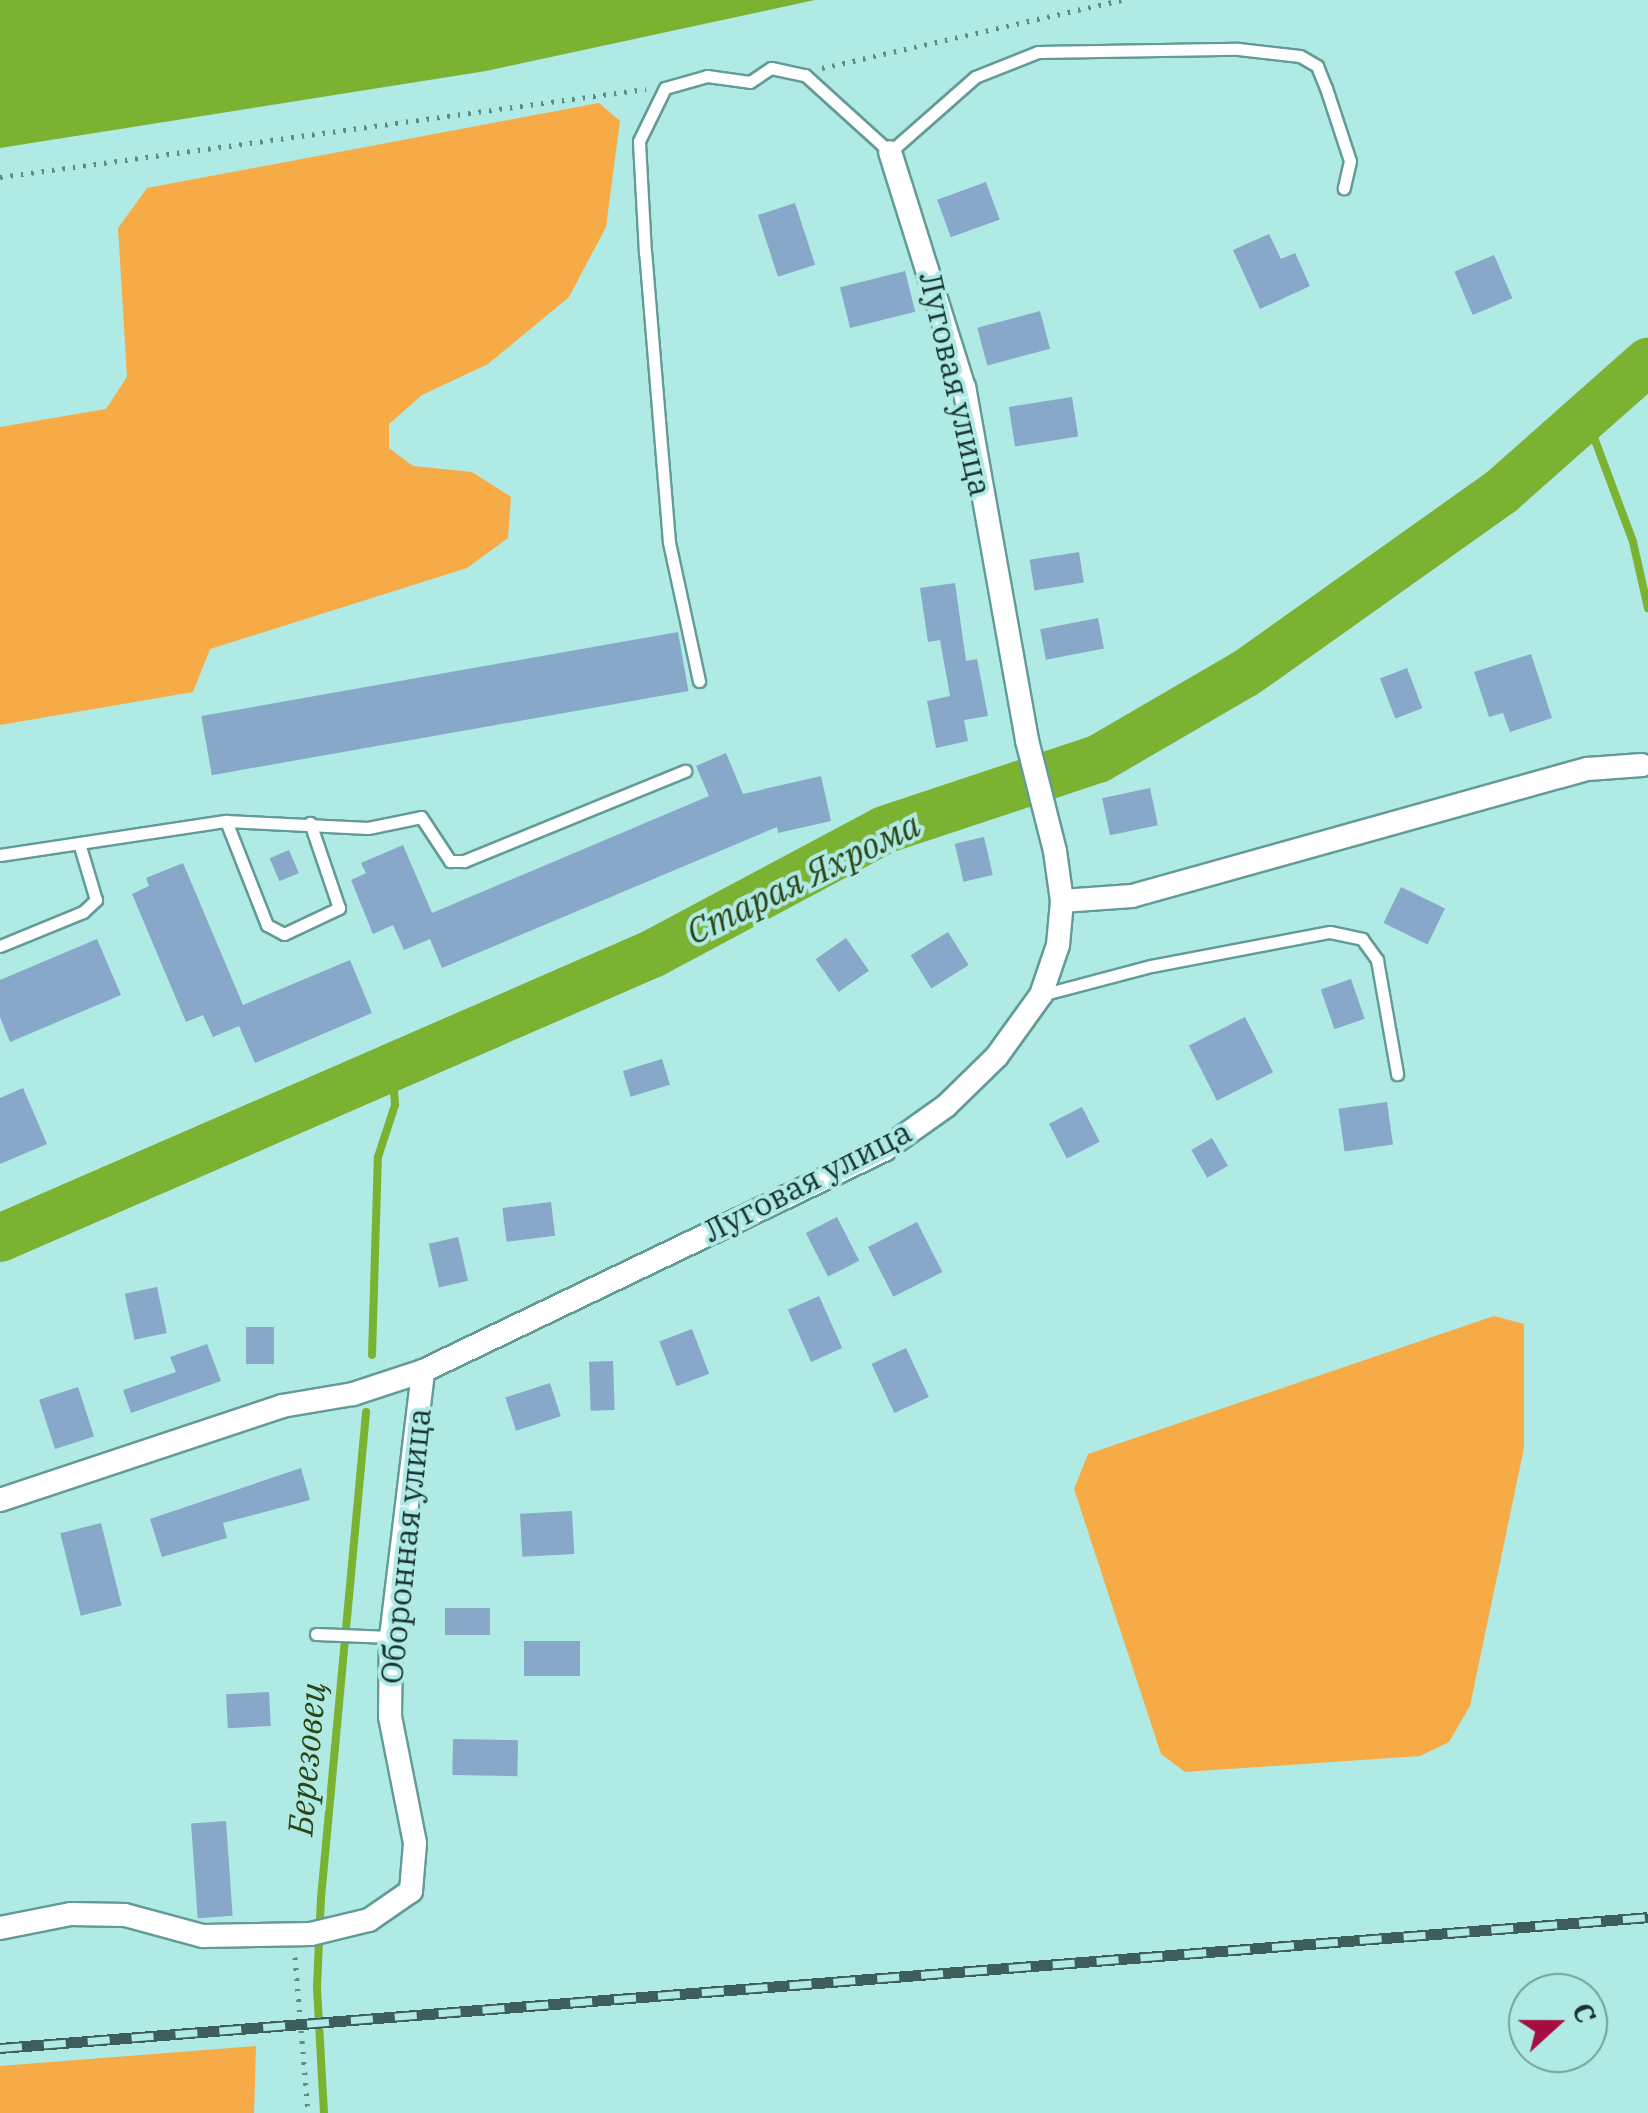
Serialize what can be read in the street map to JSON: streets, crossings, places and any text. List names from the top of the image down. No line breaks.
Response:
{"streets":{"street":["Луговая улица","Оборонная улица"]},"crossings":[["Луговая улица","Оборонная улица"]],"water":["Старая Яхрома","Березовец"],"north":"right"}
